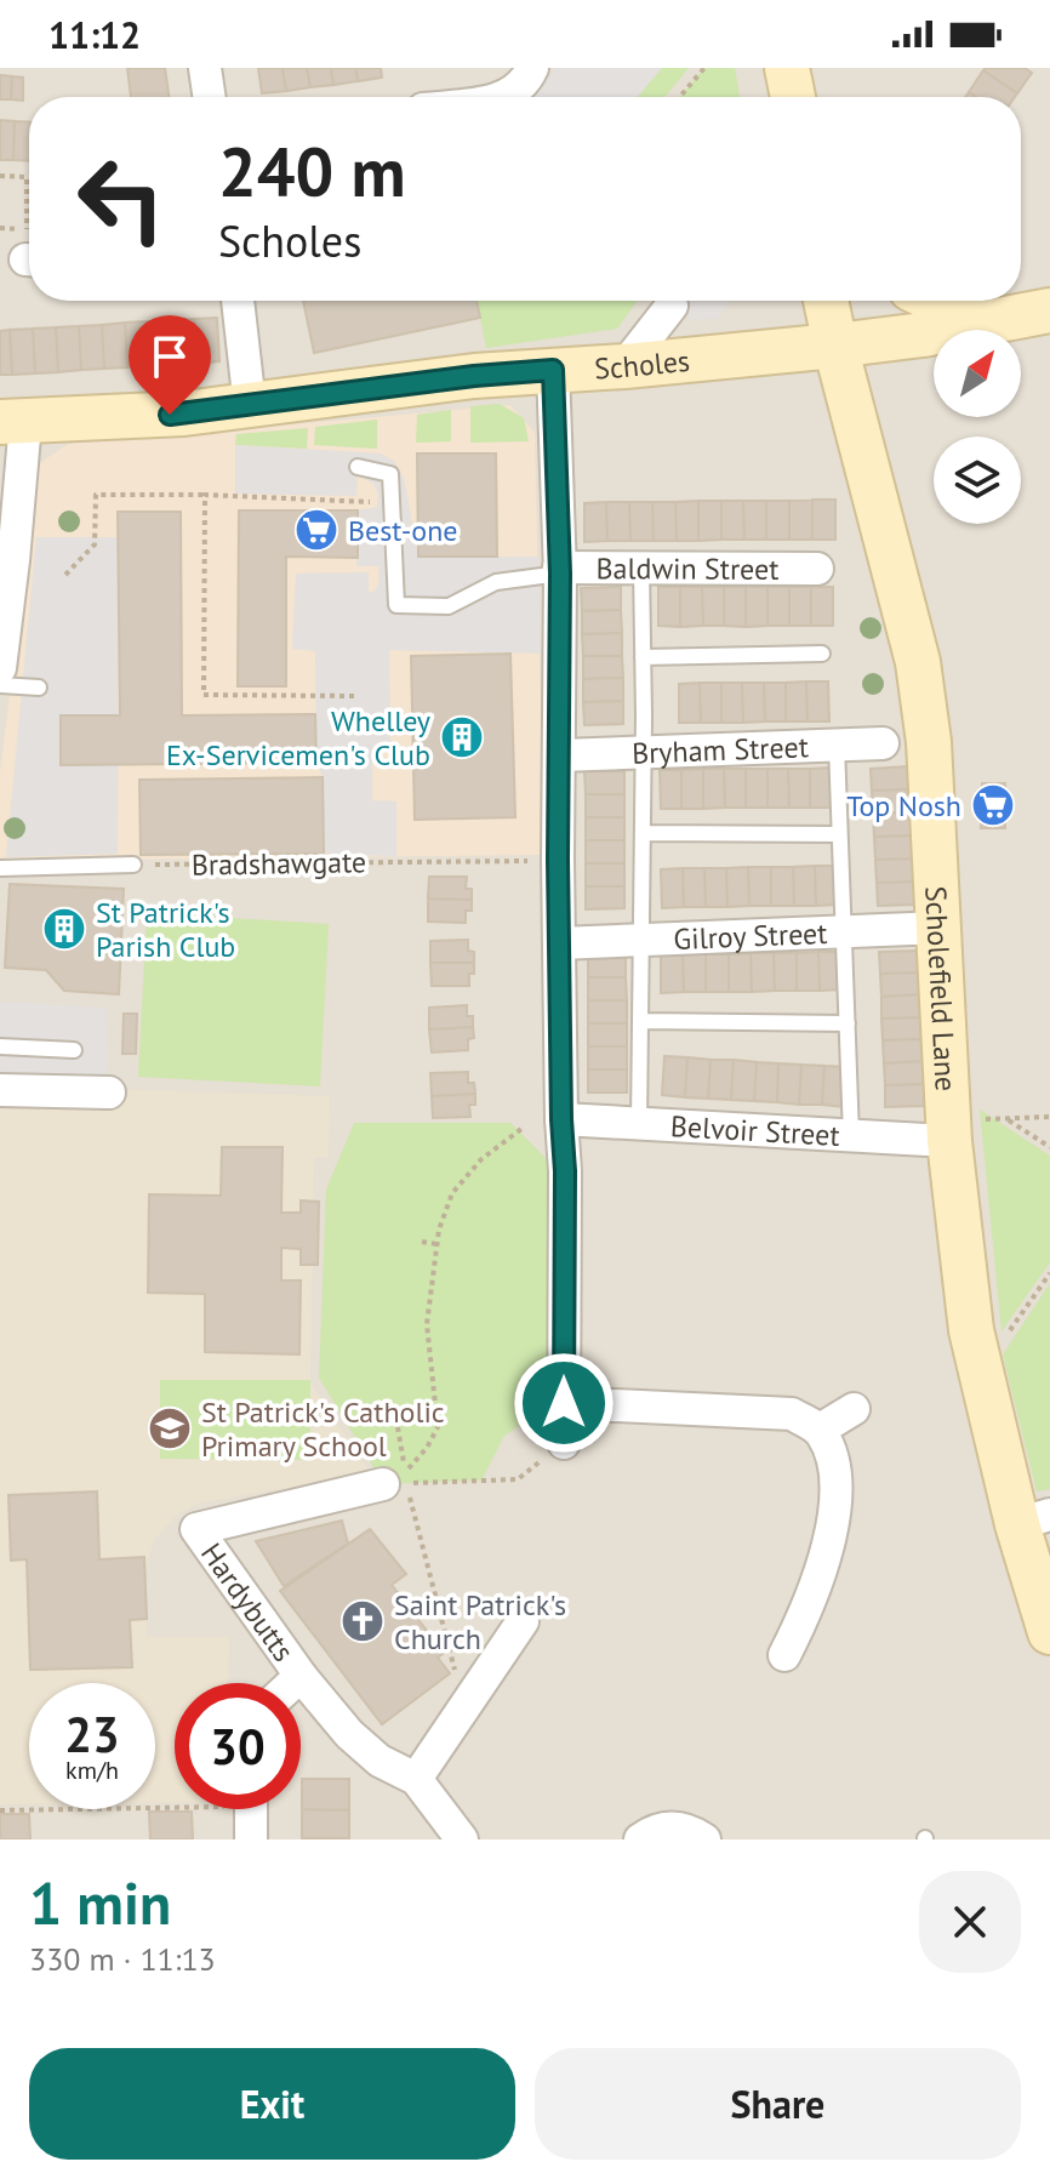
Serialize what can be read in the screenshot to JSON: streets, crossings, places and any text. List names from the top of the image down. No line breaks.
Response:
{"streets":{"street":["Scholes","Baldwin Street","Bryham Street","Gilroy Street","Scholefield Lane","Belvoir Street","Hardybutts"],"path":["Bradshawgate"]},"crossings":[["Scholes","Scholefield Lane"],["Gilroy Street","Scholefield Lane"],["Scholefield Lane","Belvoir Street"]],"places":{"supermarket":["Best-one","Top Nosh"],"building":["Whelley Ex-Servicemen's Club","St Patrick's Parish Club"],"school or university":["St Patrick's Catholic Primary School"],"church":["Saint Patrick's Church"]},"north":"top right","page":{"status":"11:12","turn":["240 m","Scholes"],"speed":"23 km/h","limit":"30","heading":["1 min","330 m · 11:13"],"buttons":["Exit","Share"]}}
